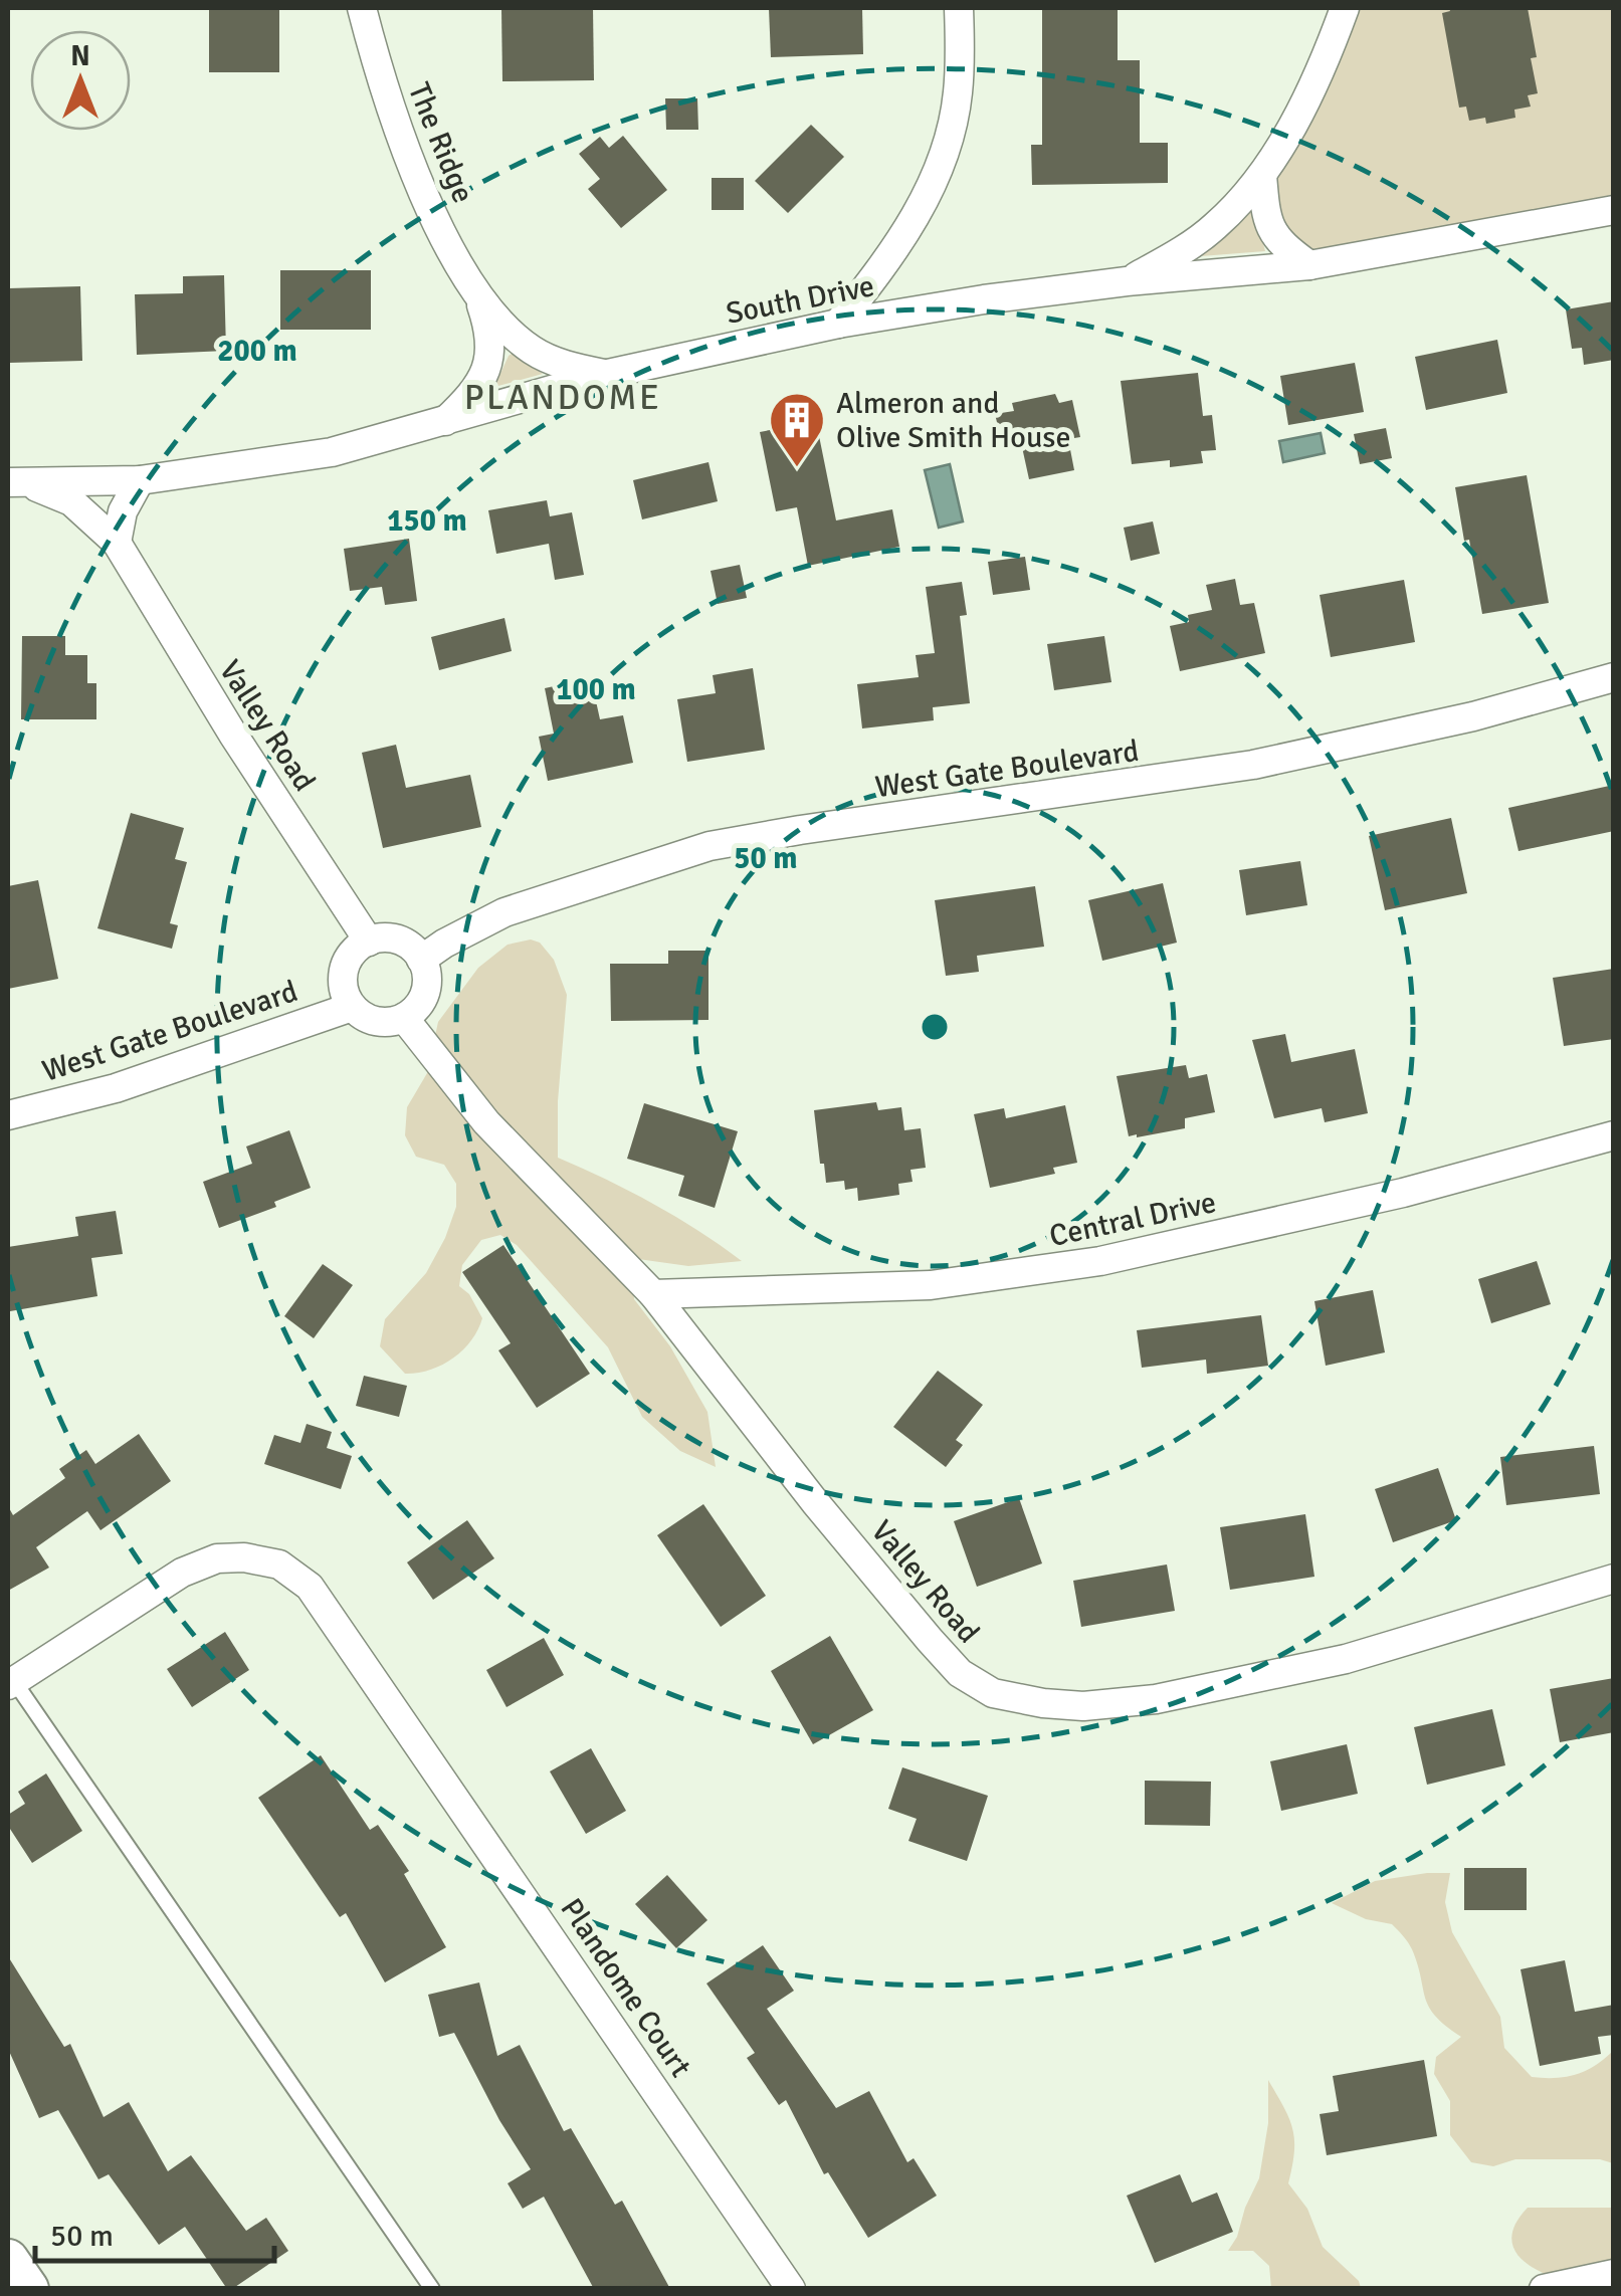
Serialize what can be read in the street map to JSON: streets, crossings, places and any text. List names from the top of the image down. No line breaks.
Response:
{"streets":{"street":["The Ridge","South Drive","Valley Road","West Gate Boulevard","Central Drive","Plandome Court"]},"crossings":[["The Ridge","South Drive"],["South Drive","Valley Road"],["Valley Road","West Gate Boulevard"],["Valley Road","Central Drive"]],"districts":["PLANDOME"],"places":{"building":["Almeron and Olive Smith House"]},"scale_bar":"50 m","north":"top","rings":["200 m","150 m","100 m","50 m"]}
